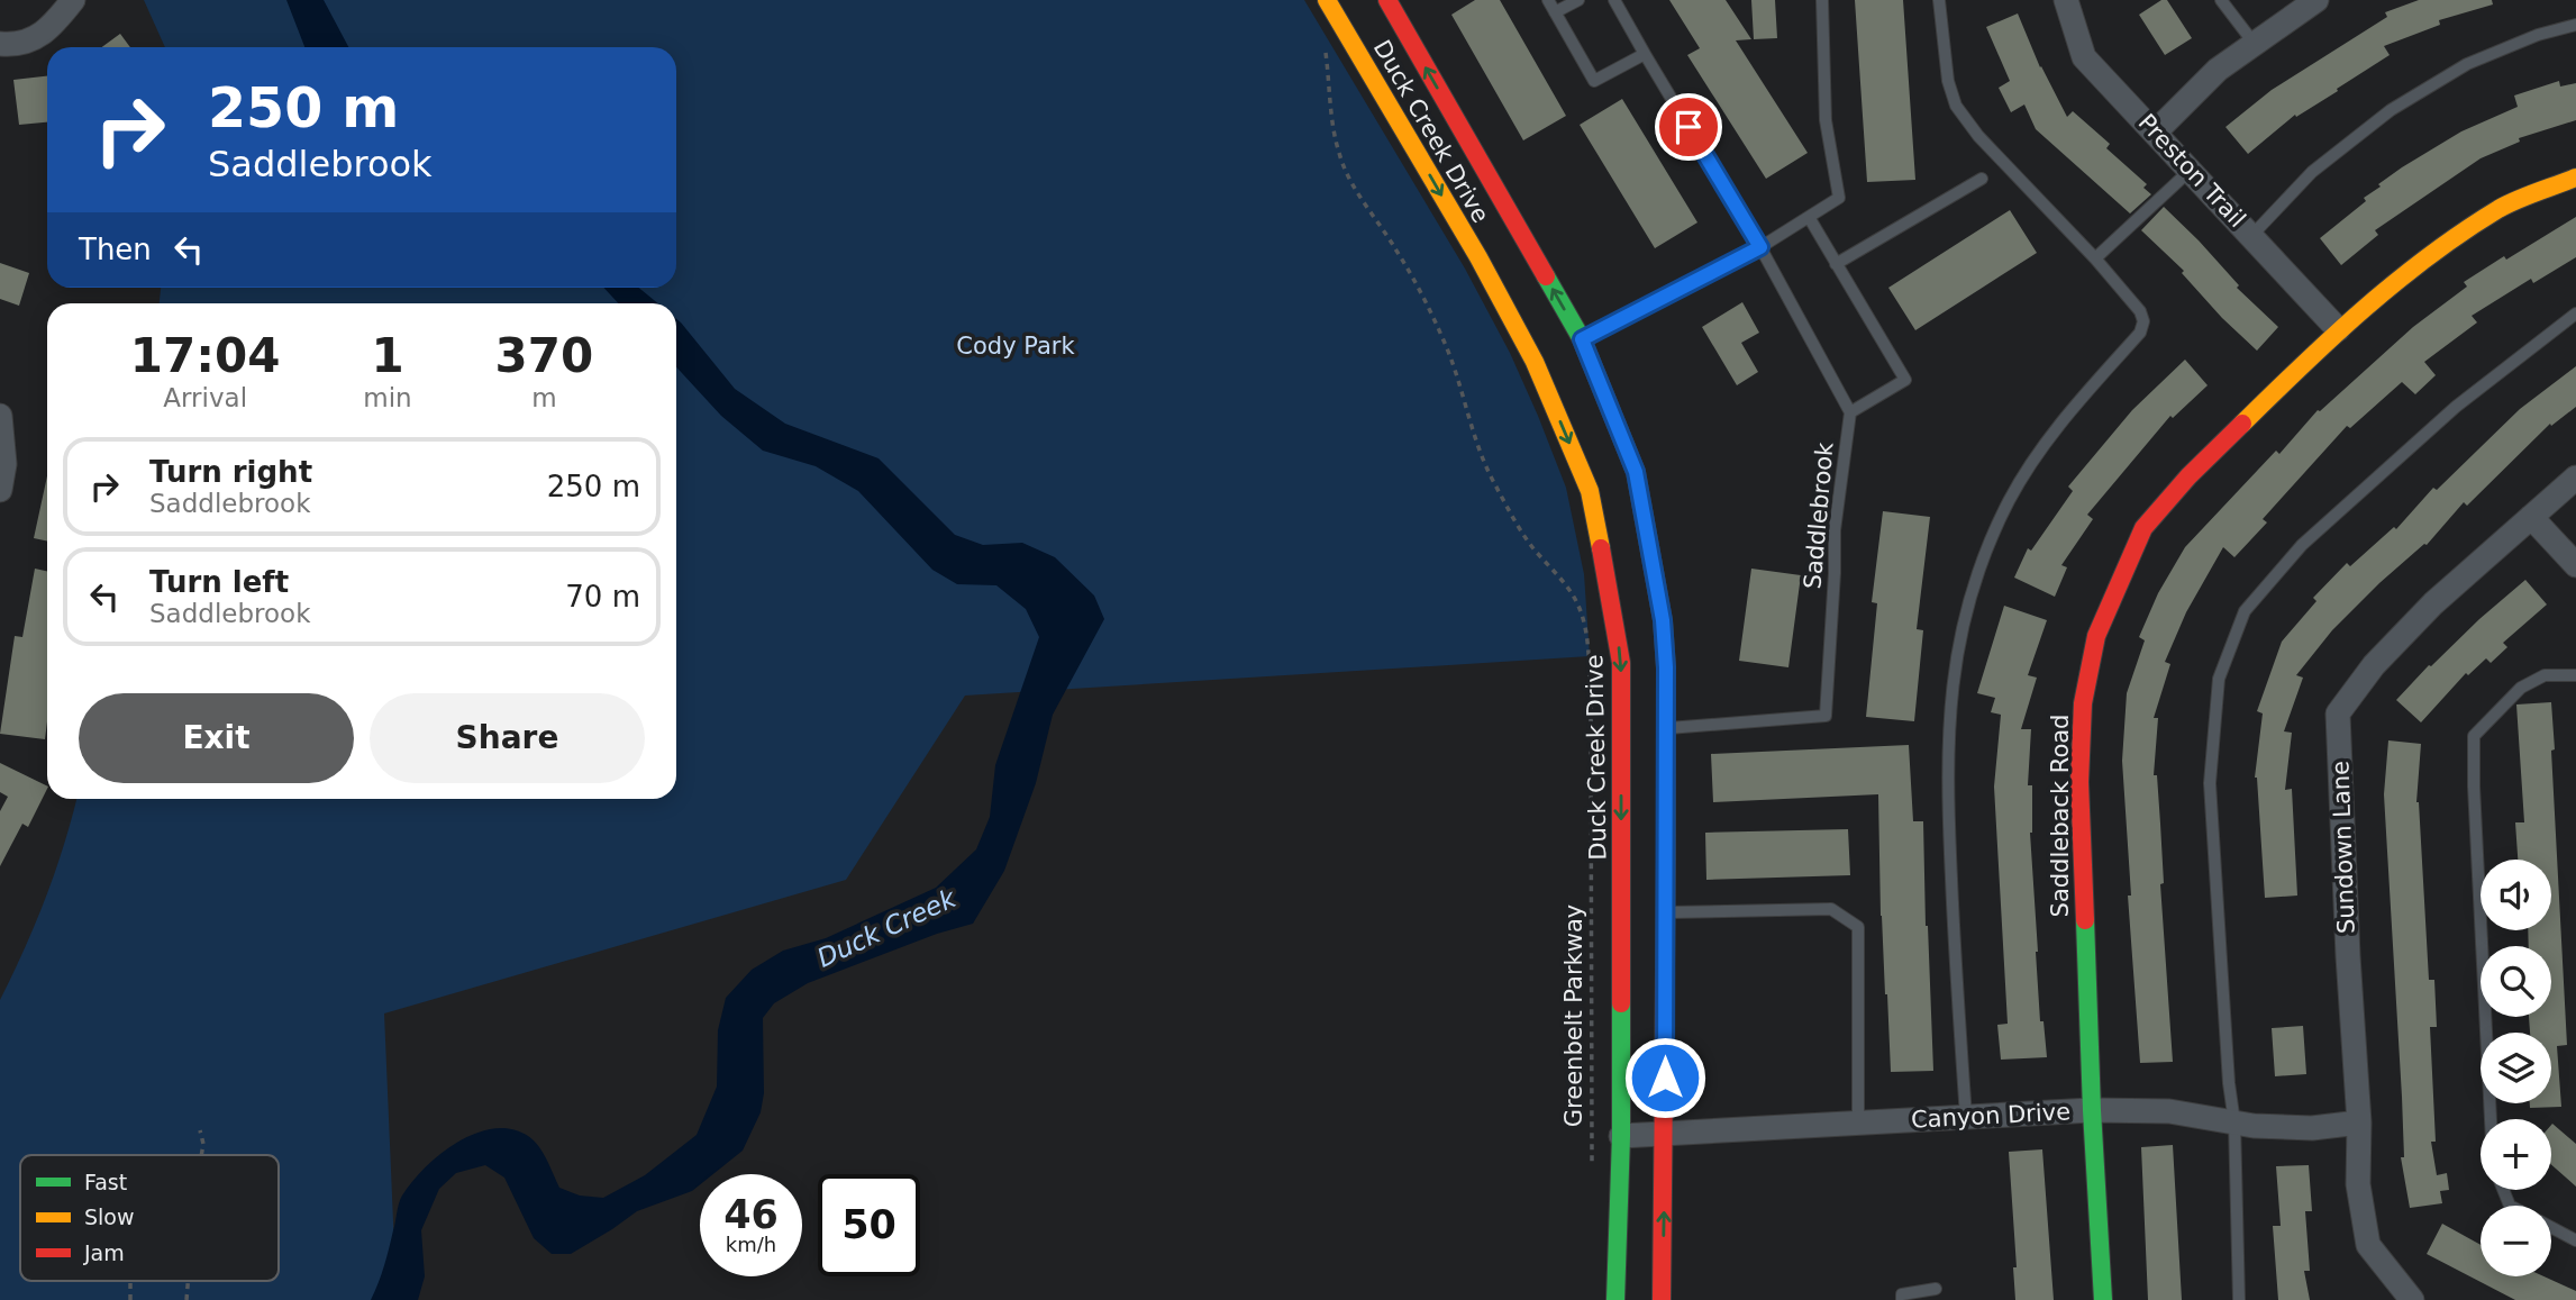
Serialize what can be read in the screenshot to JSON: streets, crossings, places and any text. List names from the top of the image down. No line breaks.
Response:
{"streets":{"main road":["Duck Creek Drive","Saddleback Road"],"street":["Preston Trail","Sundown Lane","Canyon Drive"],"lane":["Saddlebrook"],"path":["Greenbelt Parkway"]},"crossings":[["Duck Creek Drive","Saddlebrook"],["Duck Creek Drive","Canyon Drive"],["Preston Trail","Saddleback Road"],["Saddleback Road","Canyon Drive"],["Sundown Lane","Canyon Drive"]],"water":["Duck Creek"],"parks":["Cody Park"],"legend":["Fast","Slow","Jam"],"page":{"turn":["250 m","Saddlebrook"],"then":"Then","eta":["17:04","Arrival","1","min","370","m"],"list":[{"name":"Turn right","note":"Saddlebrook","value":"250 m"},{"name":"Turn left","note":"Saddlebrook","value":"70 m"}],"buttons":["Exit","Share"],"map_buttons":["+","−"],"speed":"46 km/h","limit":"50"}}
